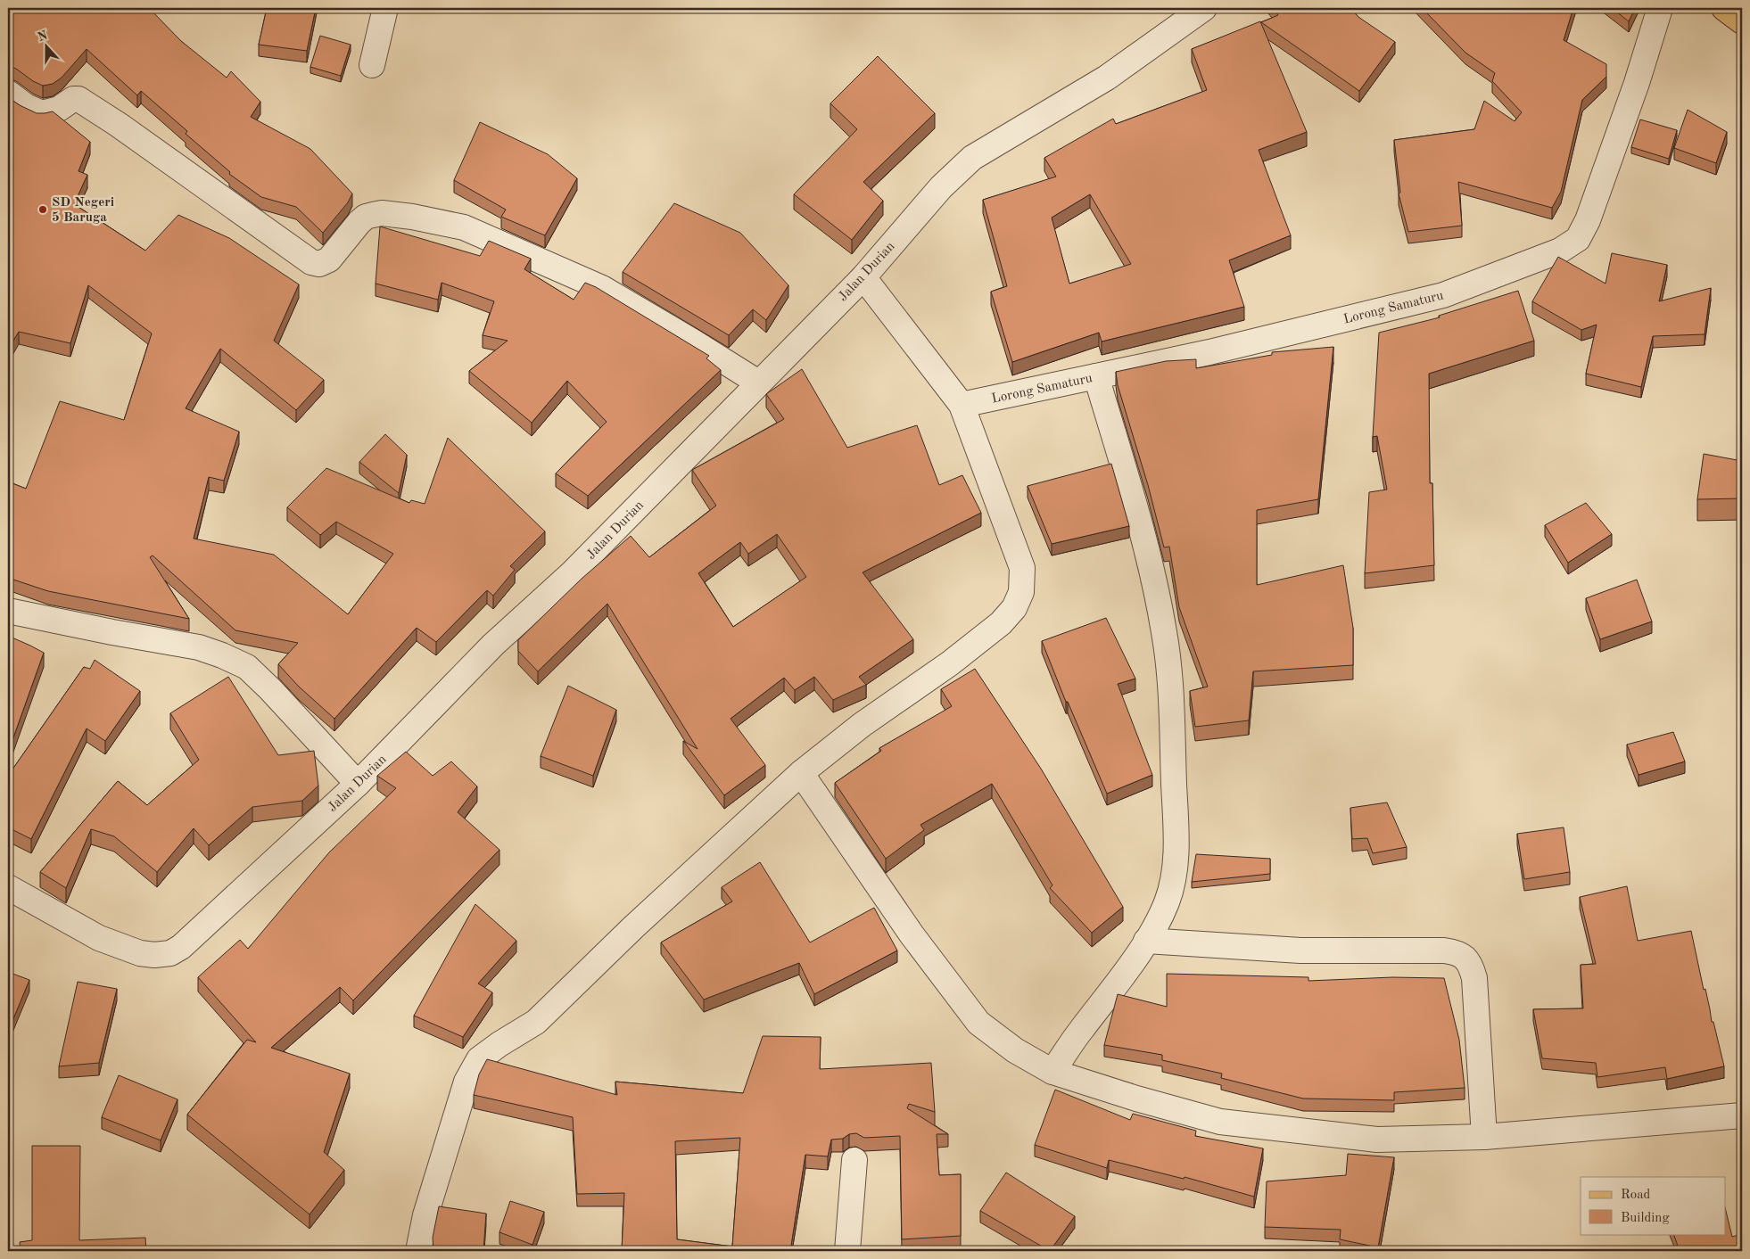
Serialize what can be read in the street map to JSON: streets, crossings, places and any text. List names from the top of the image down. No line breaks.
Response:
{"streets":{"street":["Jalan Durian","Lorong Samaturu"]},"places":["SD Negeri 5 Baruga"],"legend":["Road","Building"],"north":"top"}
